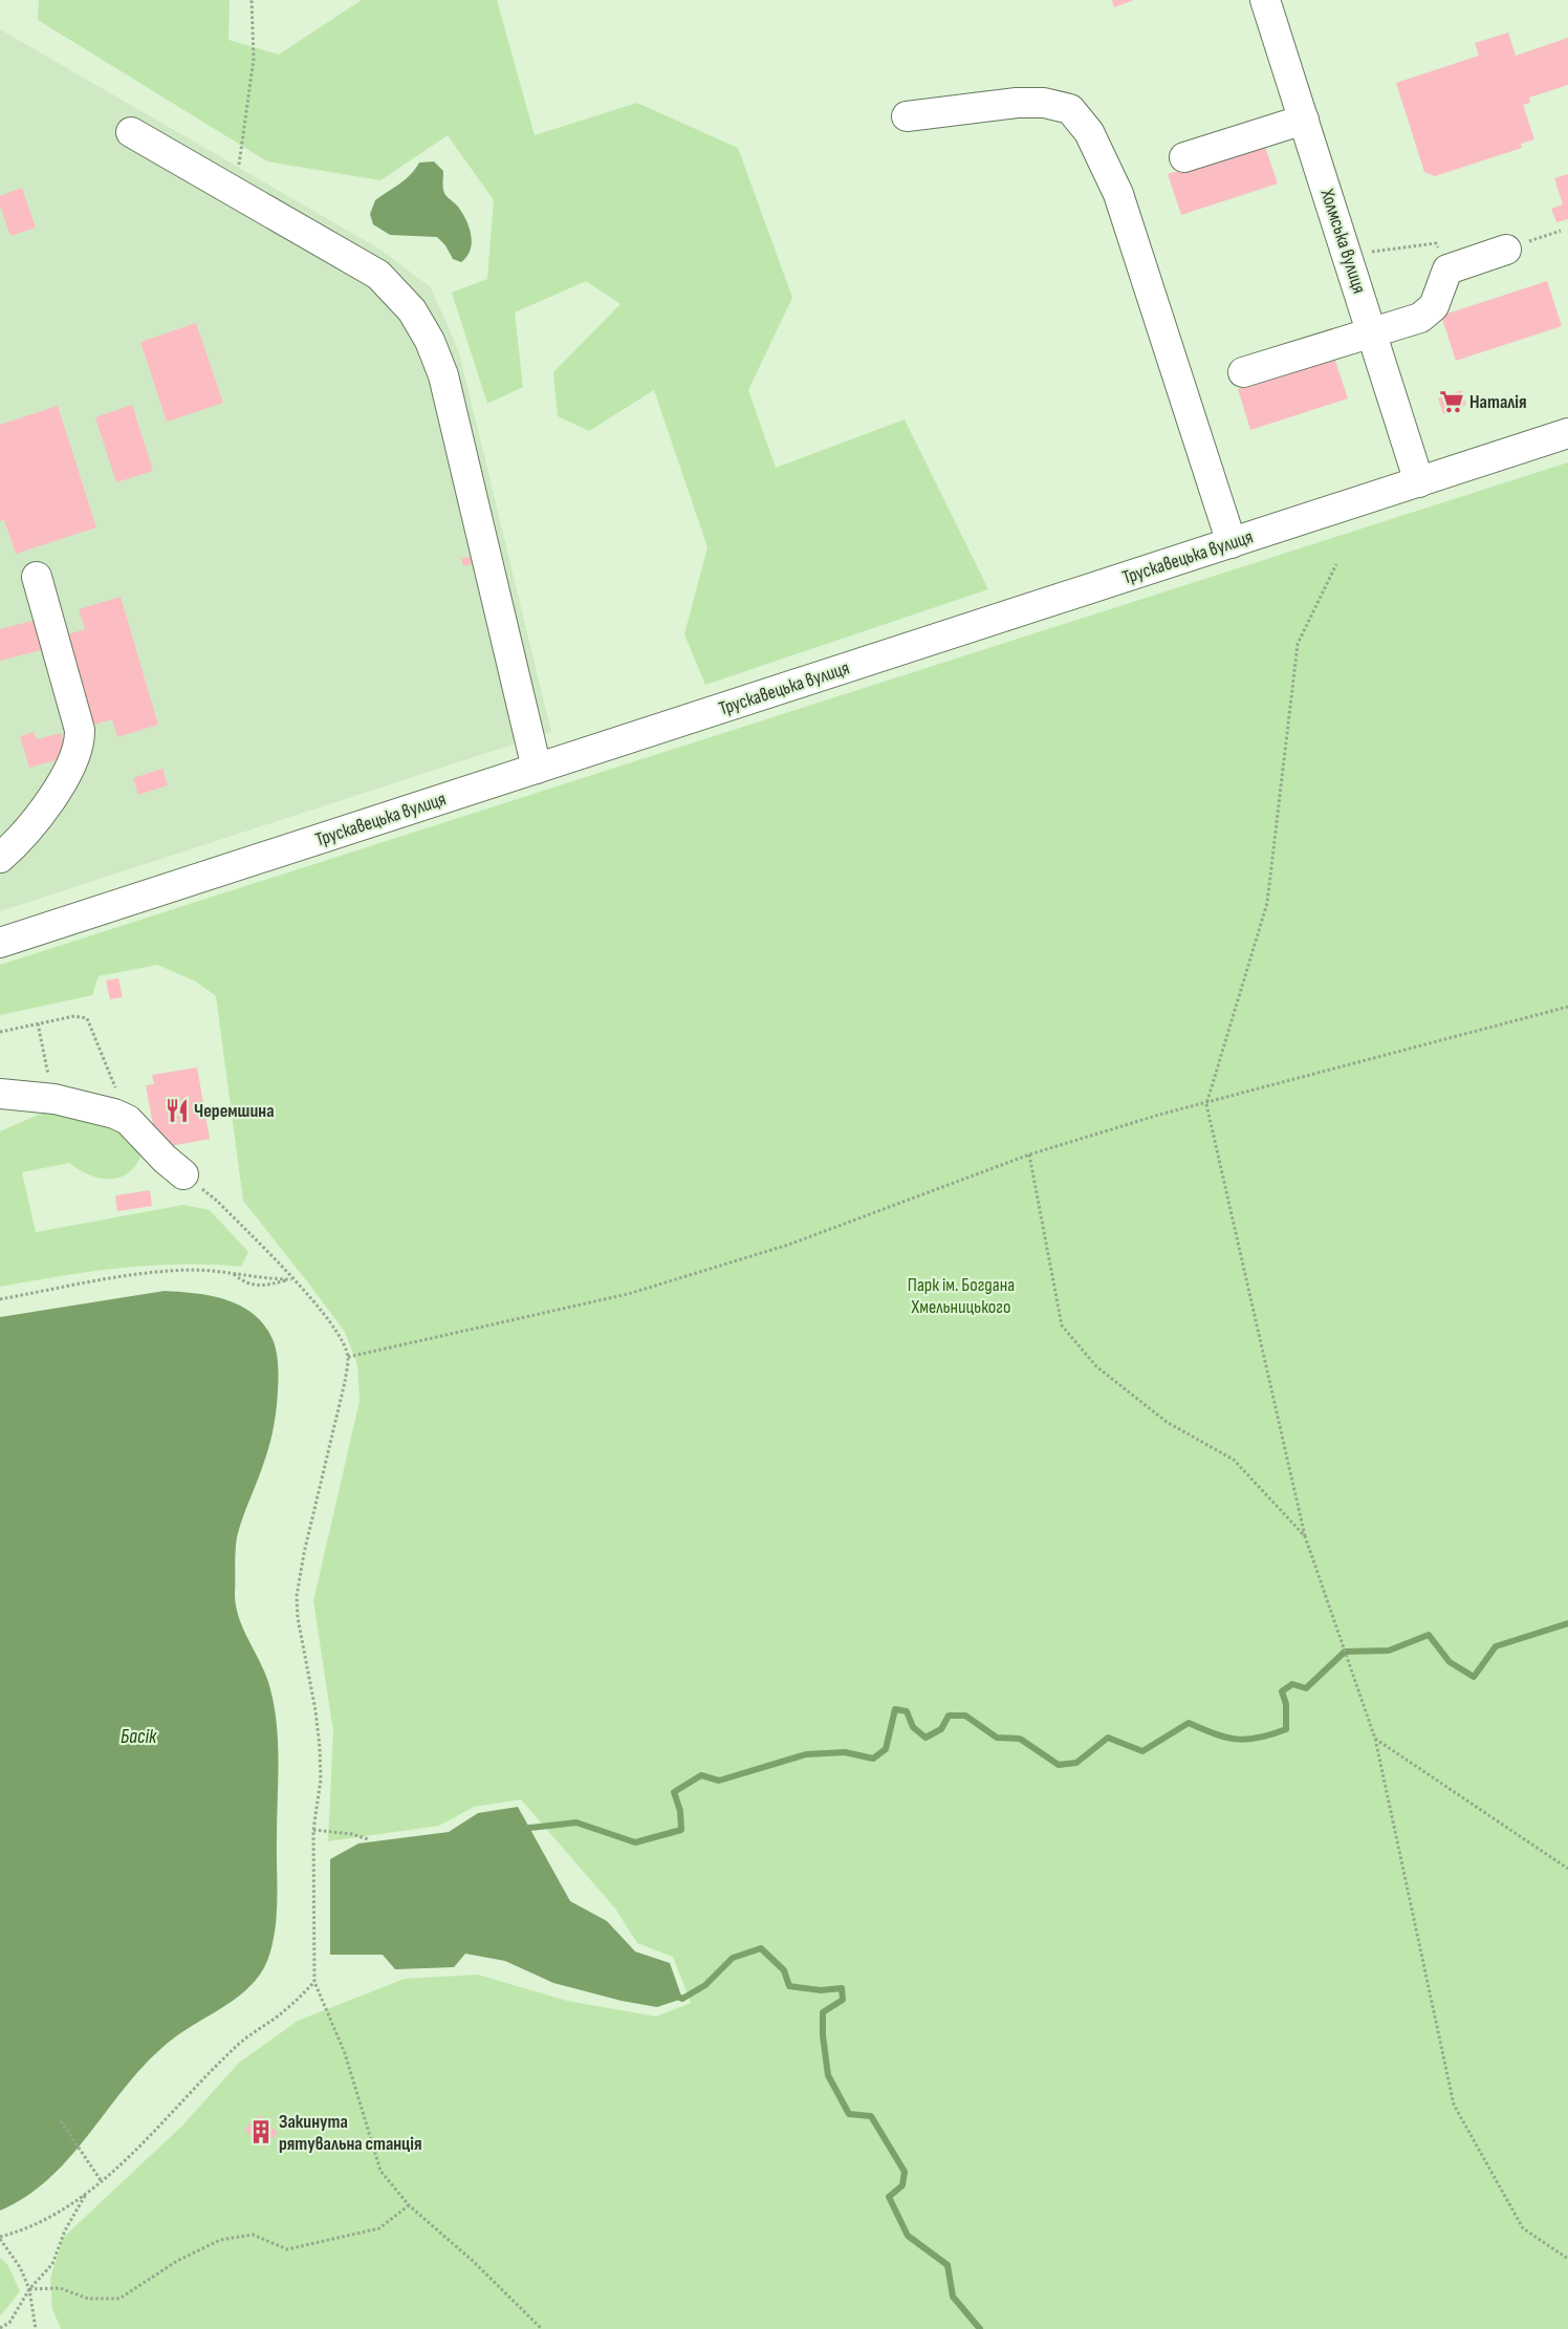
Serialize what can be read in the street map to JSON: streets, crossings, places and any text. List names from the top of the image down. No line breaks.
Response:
{"streets":{"main road":["Холмська вулиця","Трускавецька вулиця"]},"crossings":[["Холмська вулиця","Трускавецька вулиця"]],"water":["Басік"],"parks":["Парк ім. Богдана Хмельницького"],"places":{"supermarket":["Наталія"],"restaurant":["Черемшина"],"building":["Закинута рятувальна станція"]}}
